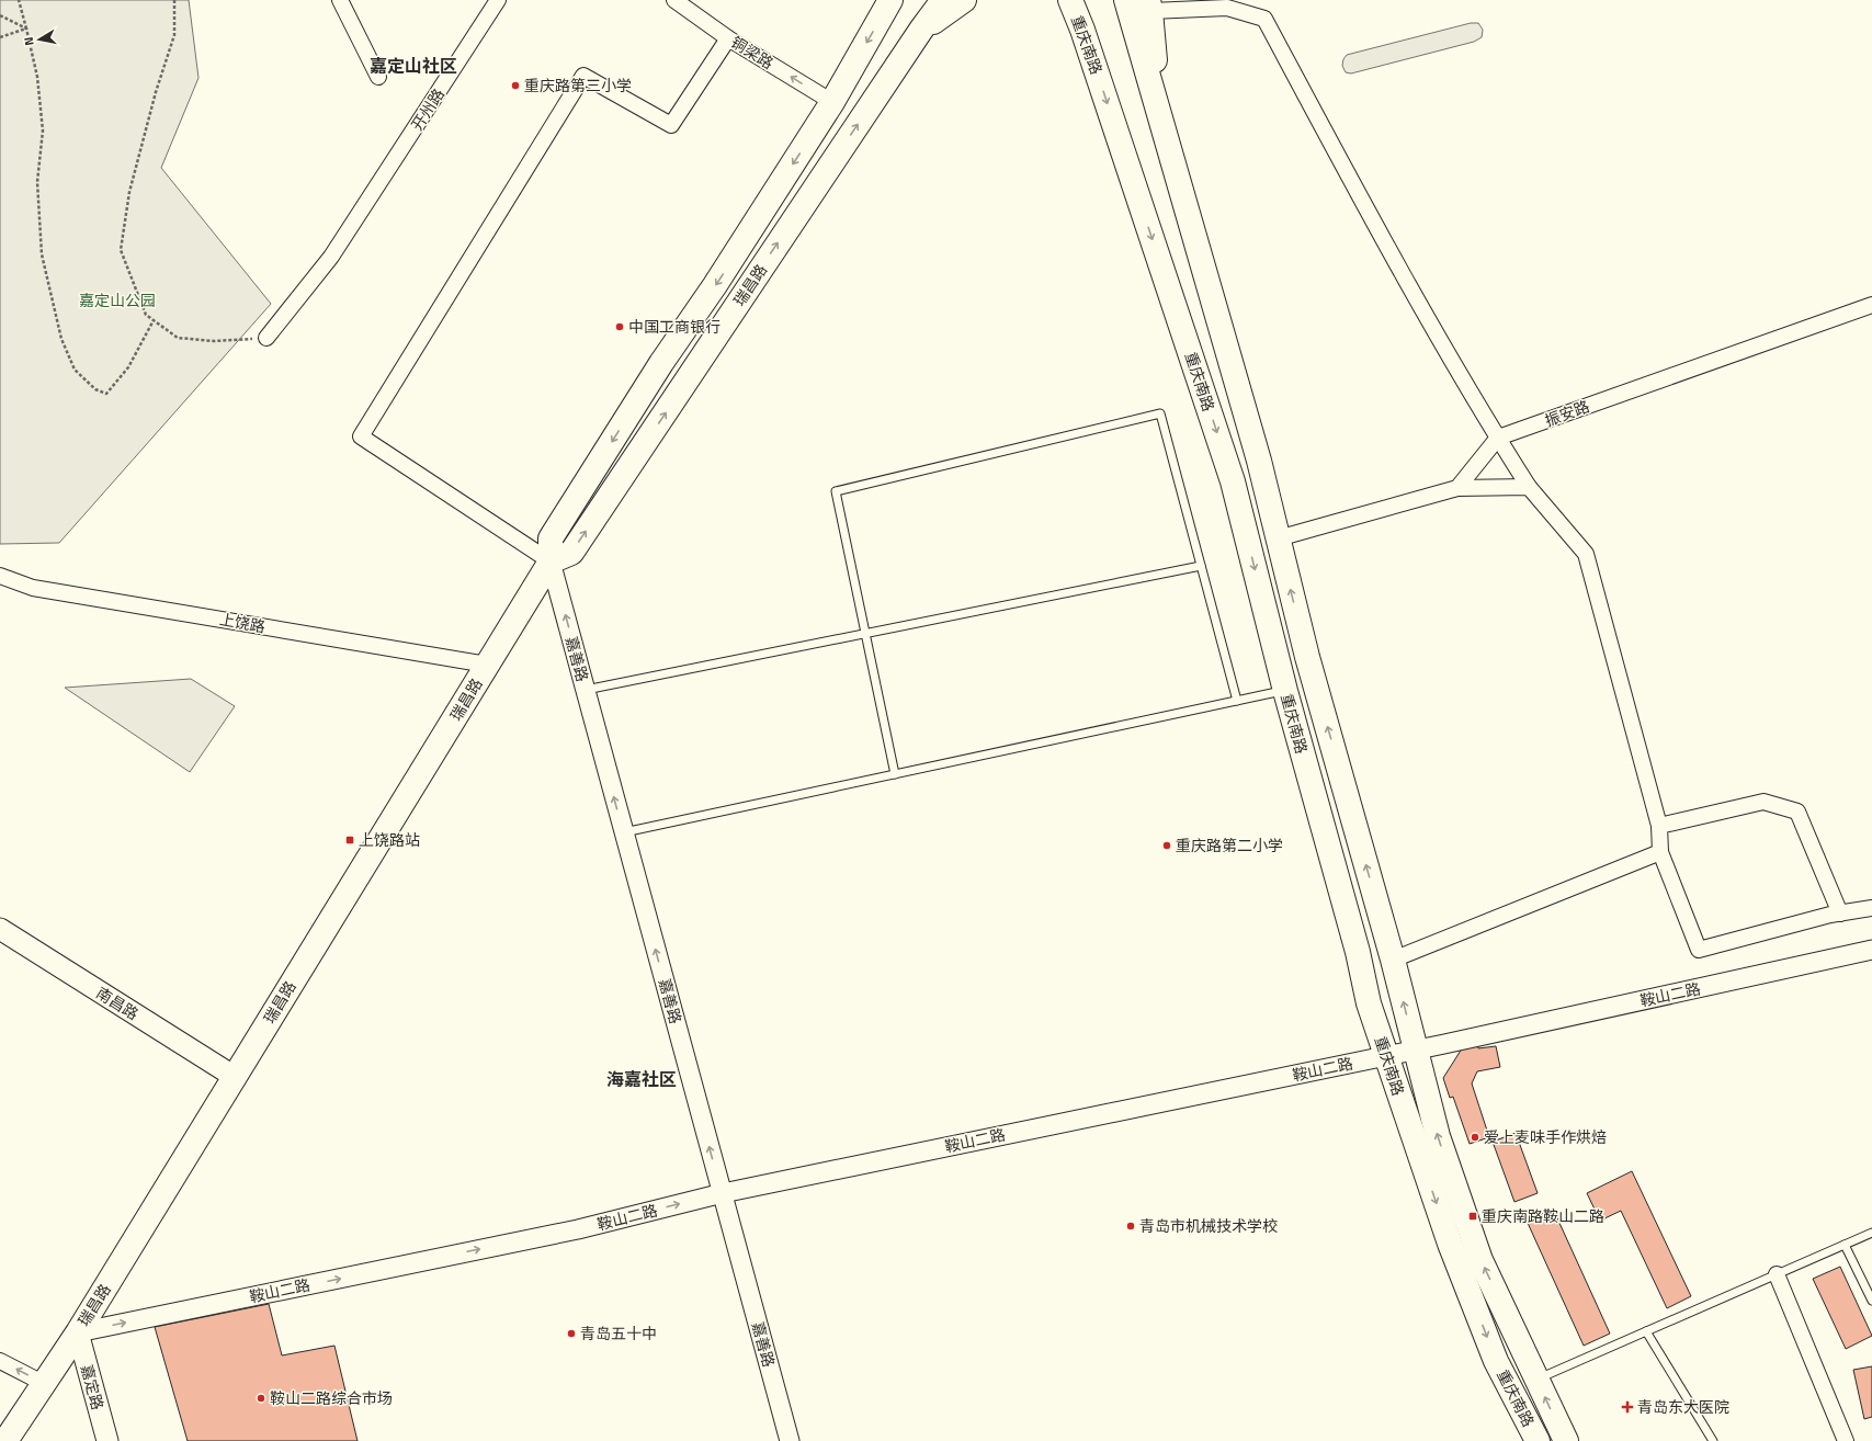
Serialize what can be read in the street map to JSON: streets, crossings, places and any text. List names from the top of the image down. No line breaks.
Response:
{"streets":{"main road":["重庆南路","瑞昌路","南昌路","嘉定路"],"street":["铜梁路","开州路","振安路","上饶路","嘉善路","鞍山二路"]},"crossings":[["重庆南路","鞍山二路"],["铜梁路","瑞昌路"],["瑞昌路","上饶路"],["瑞昌路","嘉善路"],["瑞昌路","鞍山二路"],["瑞昌路","南昌路"],["瑞昌路","嘉定路"],["嘉善路","鞍山二路"],["鞍山二路","嘉定路"]],"one_way":["铜梁路","嘉善路","鞍山二路"],"districts":["嘉定山社区","海嘉社区"],"parks":["嘉定山公园"],"places":{"other":["重庆路第三小学","中国工商银行","重庆路第二小学","爱上麦味手作烘焙","青岛市机械技术学校","青岛五十中","鞍山二路综合市场"],"transit":["上饶路站","重庆南路鞍山二路"],"health":["青岛东大医院"]},"north":"left"}
